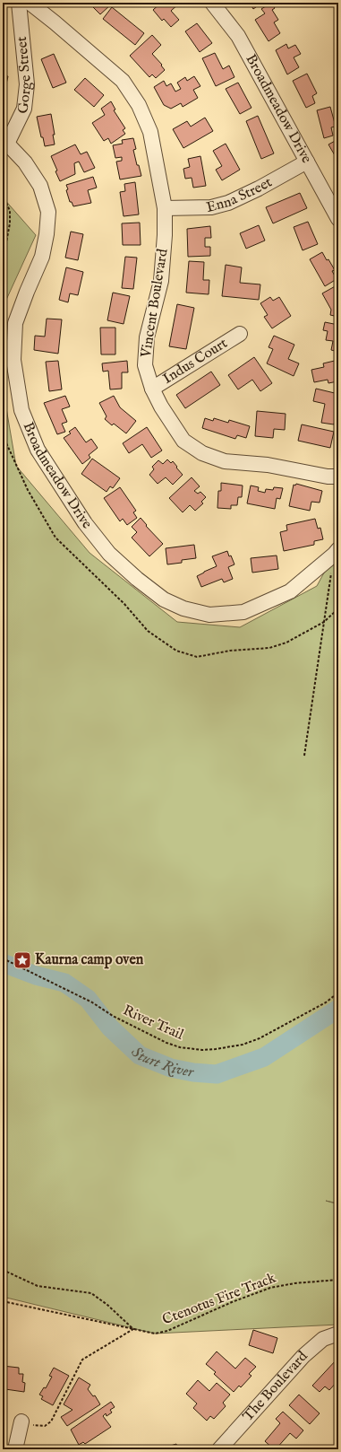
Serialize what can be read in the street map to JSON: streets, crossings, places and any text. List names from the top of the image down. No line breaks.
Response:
{"streets":{"street":["Gorge Street","Broadmeadow Drive","Enna Street","Vincent Boulevard","Indus Court","The Boulevard"],"path":["River Trail","Ctenotus Fire Track"]},"crossings":[["Gorge Street","Broadmeadow Drive"],["Broadmeadow Drive","Enna Street"],["Enna Street","Vincent Boulevard"],["Vincent Boulevard","Indus Court"]],"water":["Sturt River"],"places":{"place":["Kaurna camp oven"]}}
